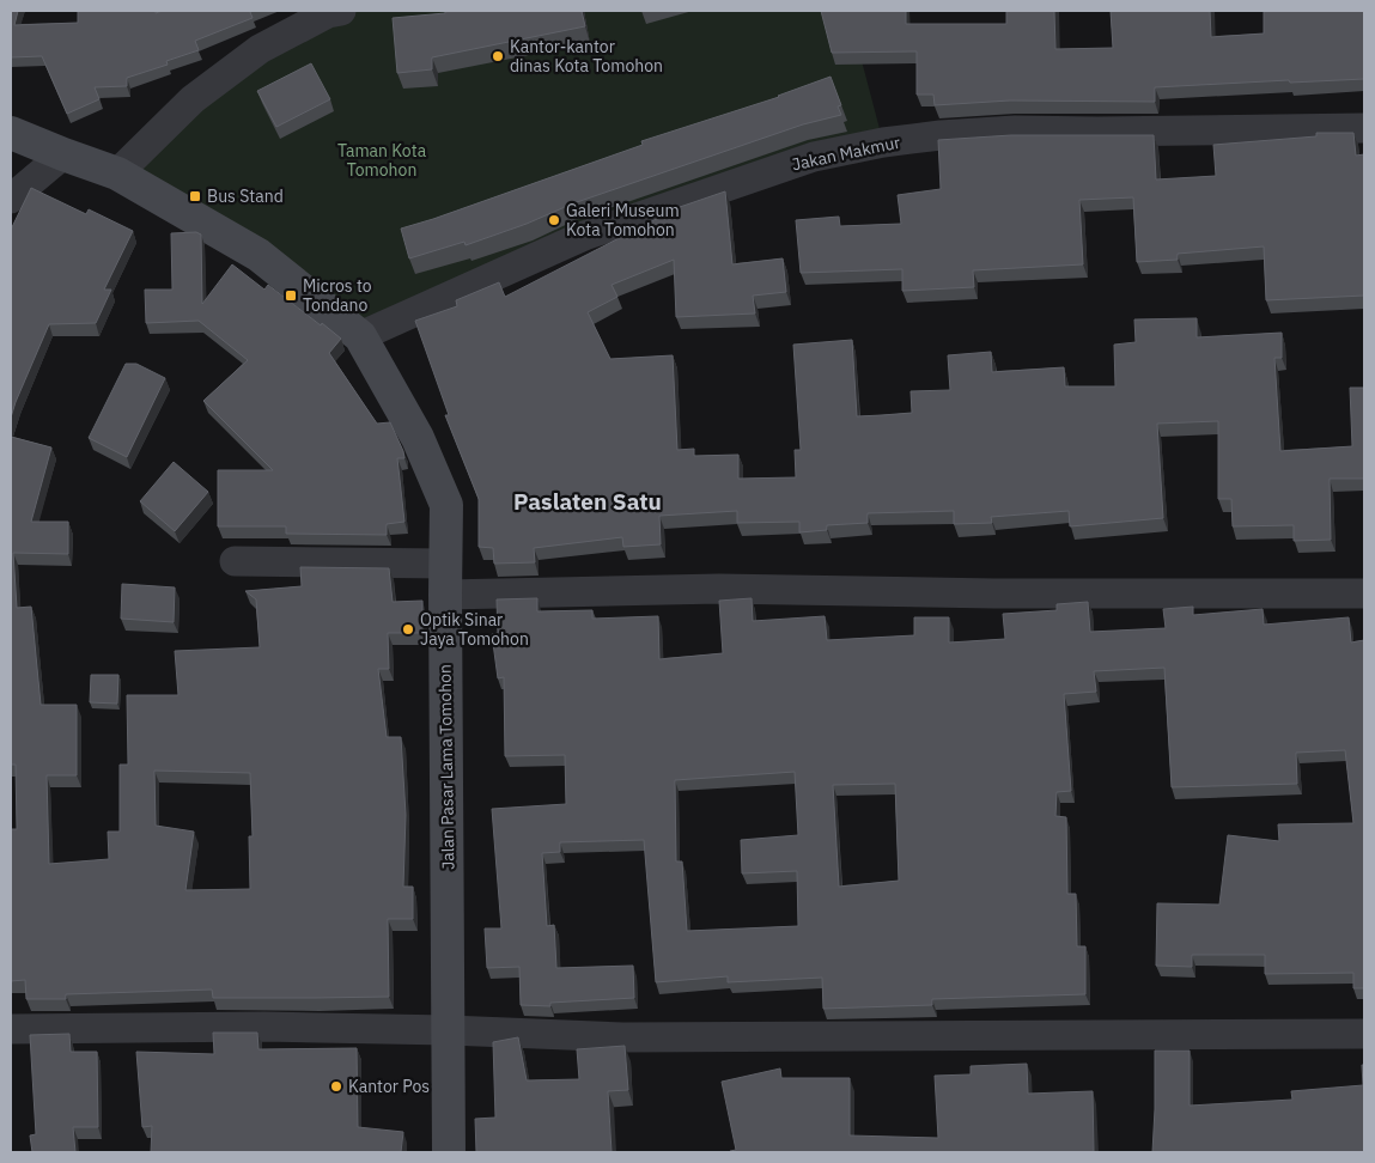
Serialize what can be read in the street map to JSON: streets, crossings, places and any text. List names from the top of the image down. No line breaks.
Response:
{"streets":{"street":["Jakan Makmur","Jalan Pasar Lama Tomohon"]},"crossings":[["Jakan Makmur","Jalan Pasar Lama Tomohon"]],"districts":["Paslaten Satu"],"parks":["Taman Kota Tomohon"],"places":{"other":["Kantor-kantor dinas Kota Tomohon","Galeri Museum Kota Tomohon","Optik Sinar Jaya Tomohon","Kantor Pos"],"transit":["Bus Stand","Micros to Tondano"]}}
